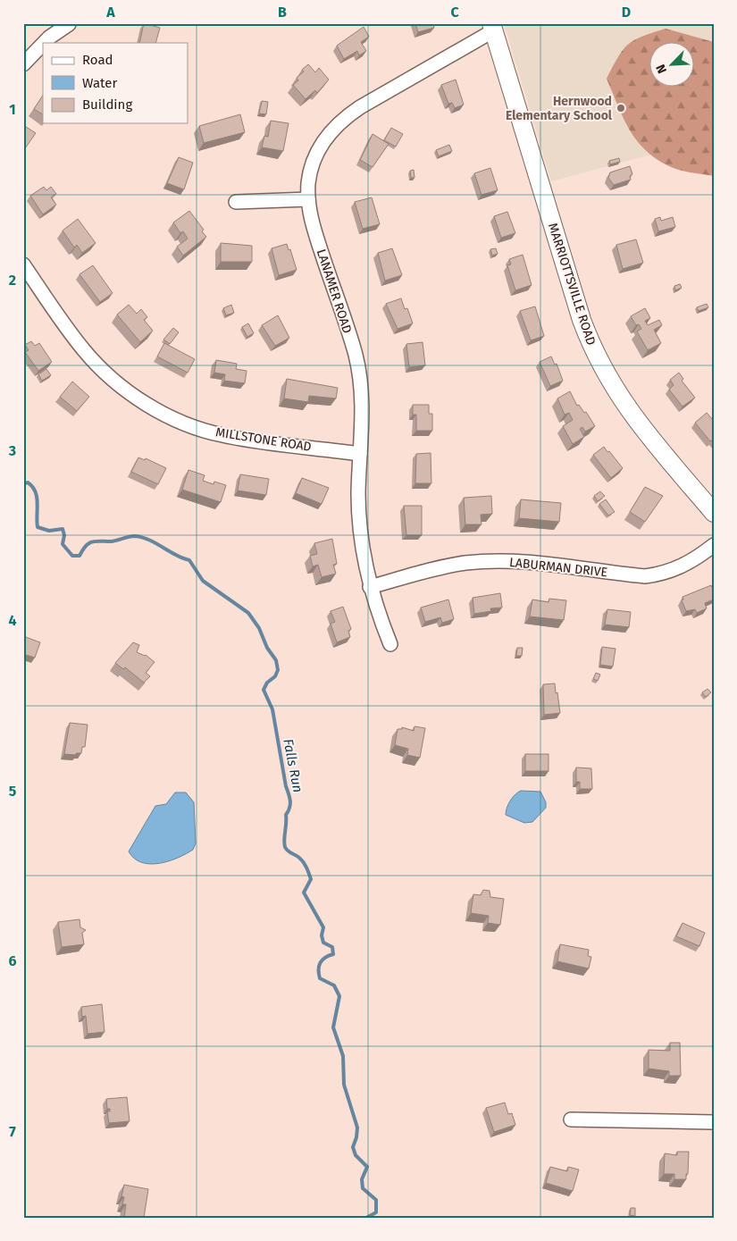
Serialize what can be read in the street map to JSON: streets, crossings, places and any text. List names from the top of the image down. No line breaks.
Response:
{"streets":{"main road":["MARRIOTTSVILLE ROAD"],"street":["LANAMER ROAD","MILLSTONE ROAD","LABURMAN DRIVE"]},"crossings":[["MARRIOTTSVILLE ROAD","LANAMER ROAD"],["LANAMER ROAD","MILLSTONE ROAD"],["LANAMER ROAD","LABURMAN DRIVE"]],"water":["Falls Run"],"places":["Hernwood Elementary School"],"legend":["Road","Water","Building"],"north":"bottom left","grid":{"columns":["A","B","C","D"],"rows":["1","2","3","4","5","6","7"]}}
